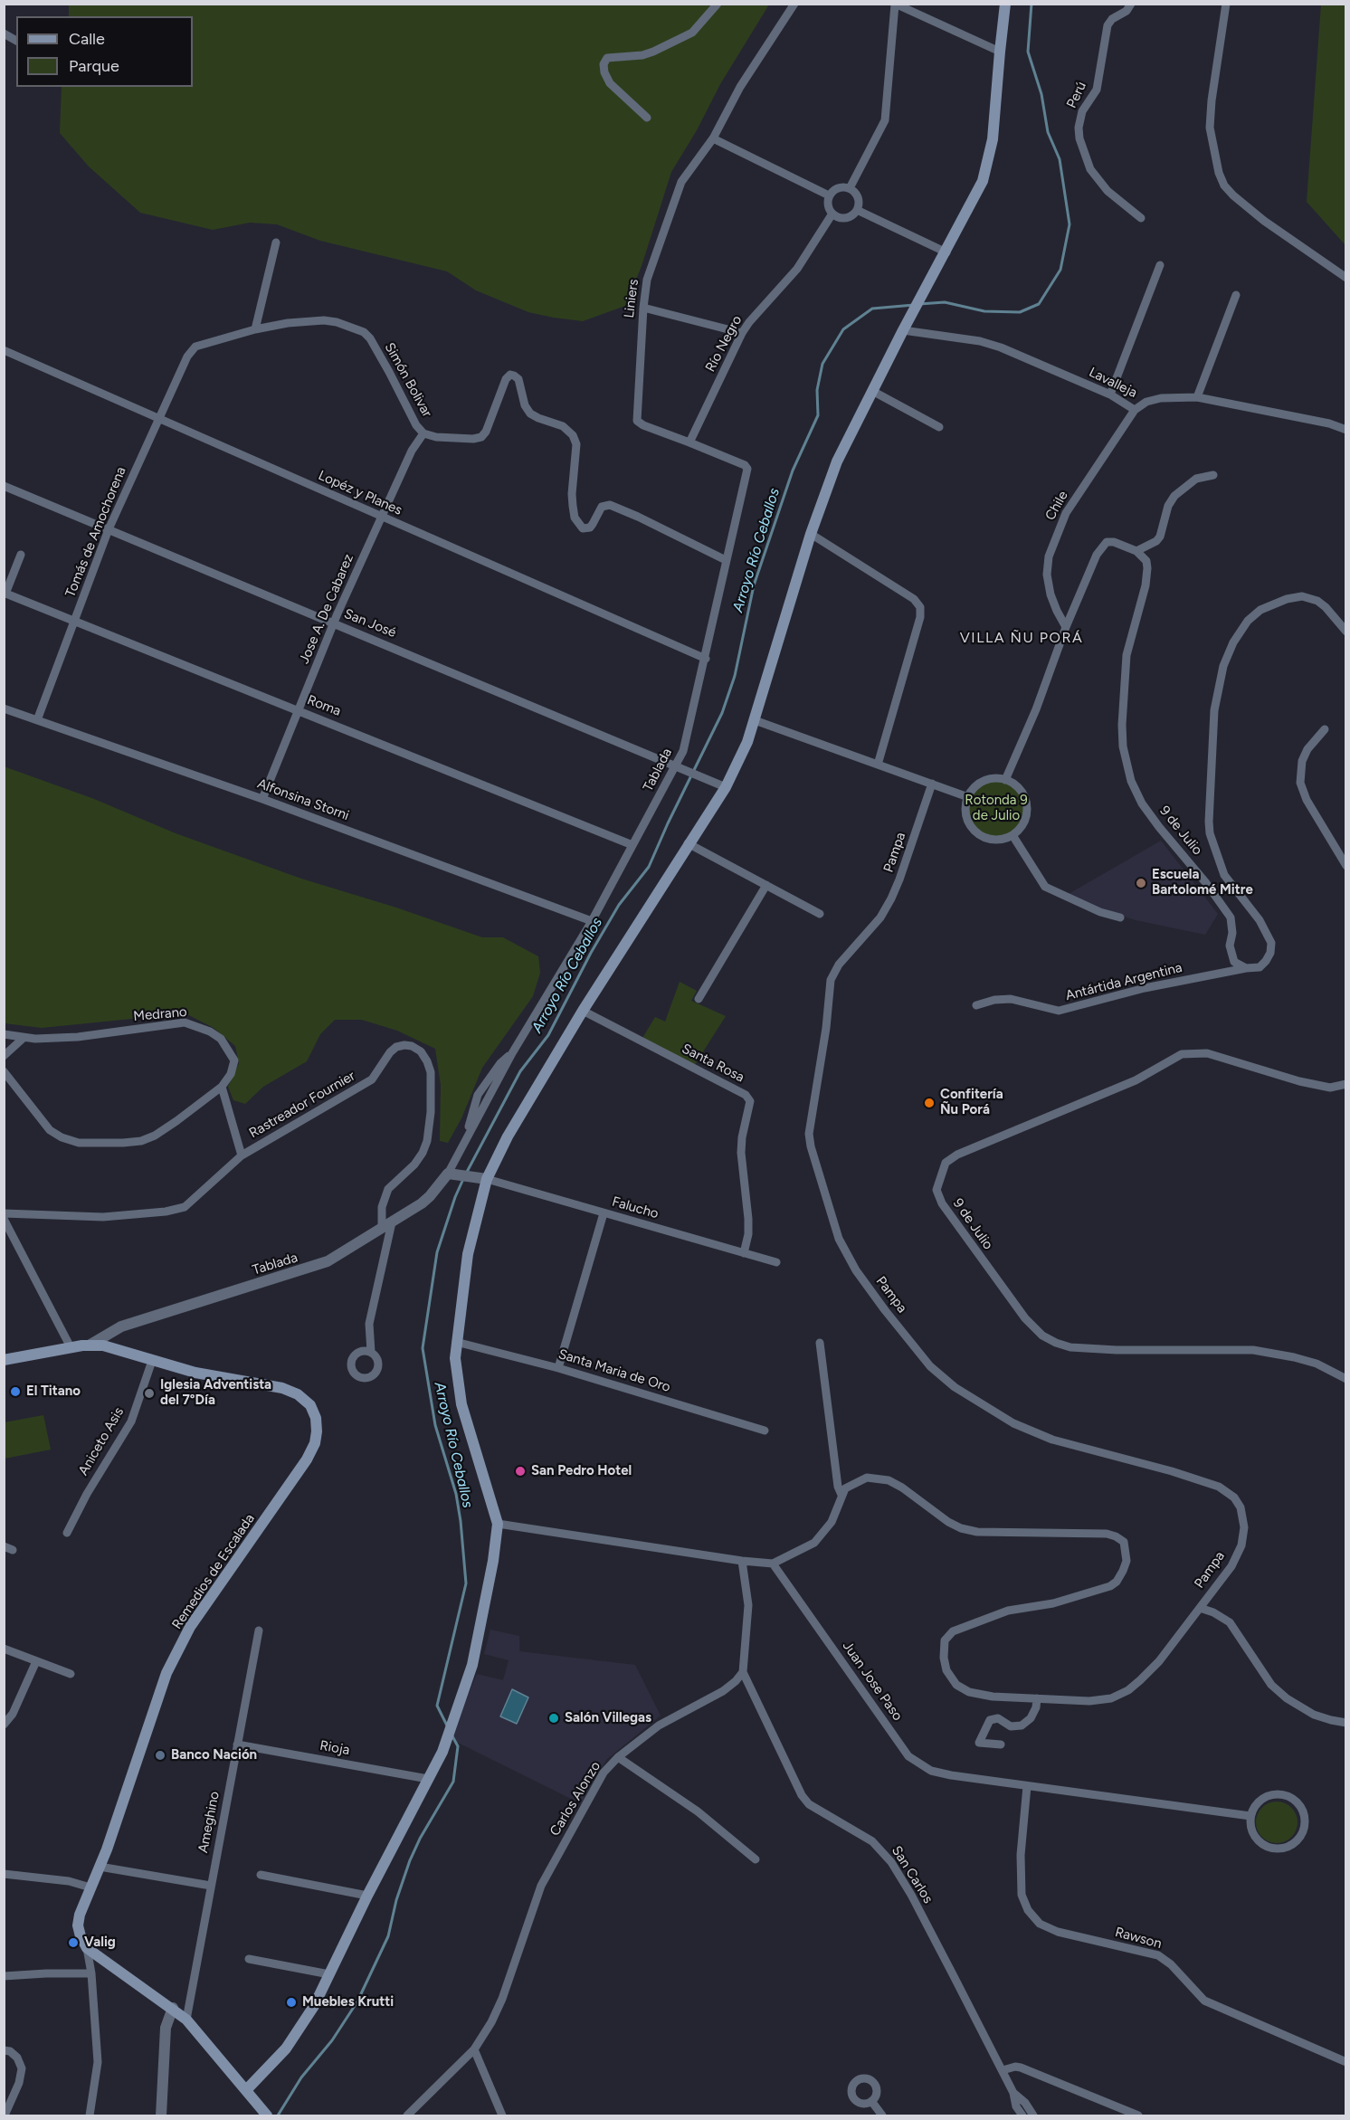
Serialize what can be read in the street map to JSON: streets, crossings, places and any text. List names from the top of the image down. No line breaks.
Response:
{"streets":{"main road":["Remedios de Escalada"],"street":["Perú","Liniers","Río Negro","Simón Bolivar","Lavalleja","Lopéz y Planes","Chile","Tomás de Amochorena","Jose A. De Cabarez","San José","Roma","Tablada","Alfonsina Storni","9 de Julio","Pampa","Antártida Argentina","Medrano","Santa Rosa","Rastreador Fournier","Falucho","Santa Maria de Oro","Aniceto Asis","Juan Jose Paso","Rioja","Carlos Alonzo","Ameghino","San Carlos","Rawson"]},"crossings":[["Liniers","Río Negro"],["Liniers","Tablada"],["Río Negro","Tablada"],["Simón Bolivar","Tomás de Amochorena"],["Simón Bolivar","Jose A. De Cabarez"],["Simón Bolivar","Tablada"],["Lavalleja","Chile"],["Lopéz y Planes","Tomás de Amochorena"],["Lopéz y Planes","Jose A. De Cabarez"],["Lopéz y Planes","Tablada"],["Tomás de Amochorena","San José"],["Tomás de Amochorena","Roma"],["Tomás de Amochorena","Alfonsina Storni"],["Jose A. De Cabarez","San José"],["Jose A. De Cabarez","Roma"],["Jose A. De Cabarez","Alfonsina Storni"],["San José","Tablada"],["Roma","Tablada"],["Tablada","Alfonsina Storni"],["Tablada","Rastreador Fournier"],["Tablada","Remedios de Escalada"],["9 de Julio","Antártida Argentina"],["Santa Rosa","Falucho"],["Aniceto Asis","Remedios de Escalada"],["Juan Jose Paso","Rawson"],["Rioja","Ameghino"],["Carlos Alonzo","San Carlos"]],"districts":["VILLA ÑU PORÁ"],"water":["Arroyo Río Ceballos"],"parks":["Rotonda 9 de Julio"],"places":["Escuela Bartolomé Mitre","Confitería Ñu Porá","El Titano","Iglesia Adventista del 7°Día","San Pedro Hotel","Salón Villegas","Banco Nación","Valig","Muebles Krutti"],"legend":["Calle","Parque"]}
